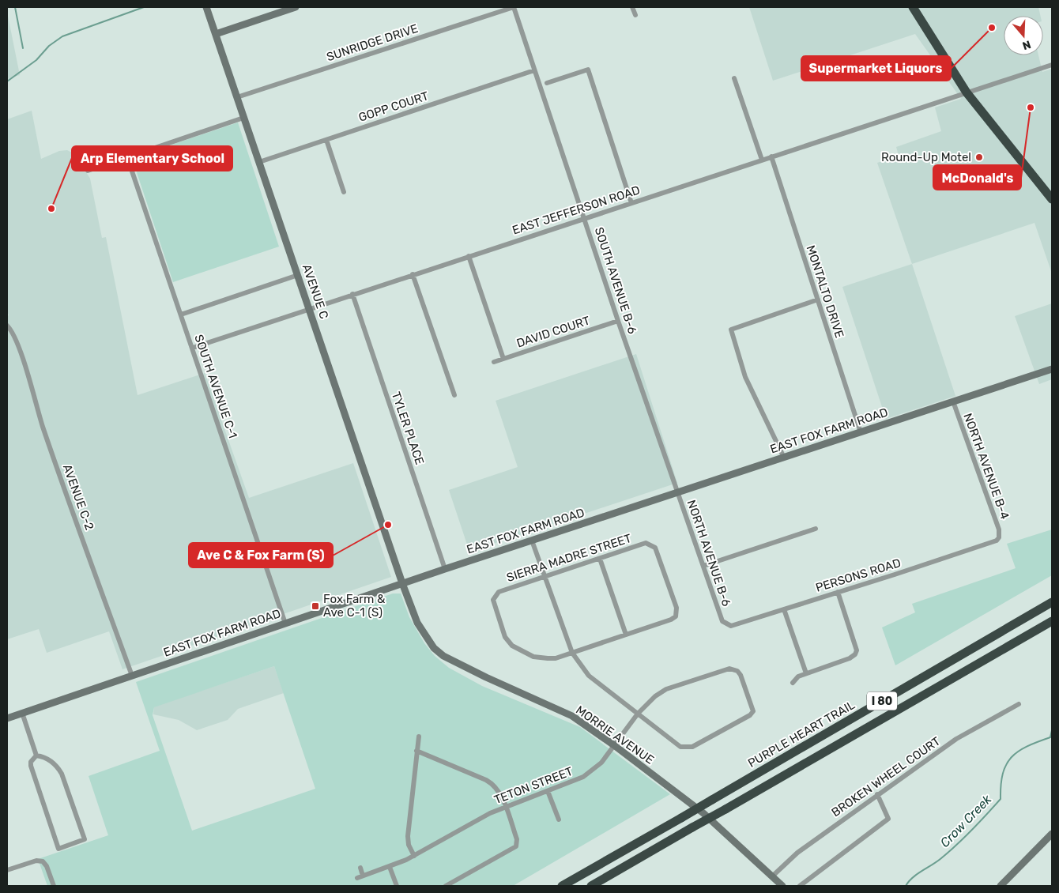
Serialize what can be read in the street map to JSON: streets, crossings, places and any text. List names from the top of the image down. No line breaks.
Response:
{"streets":{"highway":["I 80","PURPLE HEART TRAIL"],"main road":["AVENUE C","EAST FOX FARM ROAD","MORRIE AVENUE"],"street":["SUNRIDGE DRIVE","GOPP COURT","EAST JEFFERSON ROAD","SOUTH AVENUE B-6","MONTALTO DRIVE","DAVID COURT","SOUTH AVENUE C-1","TYLER PLACE","NORTH AVENUE B-4","AVENUE C-2","NORTH AVENUE B-6","SIERRA MADRE STREET","PERSONS ROAD","BROKEN WHEEL COURT","TETON STREET"]},"crossings":[["SUNRIDGE DRIVE","SOUTH AVENUE B-6"],["SUNRIDGE DRIVE","AVENUE C"],["GOPP COURT","SOUTH AVENUE B-6"],["GOPP COURT","AVENUE C"],["EAST JEFFERSON ROAD","SOUTH AVENUE B-6"],["EAST JEFFERSON ROAD","AVENUE C"],["EAST JEFFERSON ROAD","MONTALTO DRIVE"],["EAST JEFFERSON ROAD","SOUTH AVENUE C-1"],["EAST JEFFERSON ROAD","TYLER PLACE"],["SOUTH AVENUE B-6","DAVID COURT"],["SOUTH AVENUE B-6","EAST FOX FARM ROAD"],["SOUTH AVENUE B-6","NORTH AVENUE B-6"],["AVENUE C","EAST FOX FARM ROAD"],["AVENUE C","MORRIE AVENUE"],["MONTALTO DRIVE","EAST FOX FARM ROAD"],["SOUTH AVENUE C-1","EAST FOX FARM ROAD"],["TYLER PLACE","EAST FOX FARM ROAD"],["EAST FOX FARM ROAD","NORTH AVENUE B-4"],["EAST FOX FARM ROAD","AVENUE C-2"],["EAST FOX FARM ROAD","NORTH AVENUE B-6"],["EAST FOX FARM ROAD","MORRIE AVENUE"],["NORTH AVENUE B-4","PERSONS ROAD"],["NORTH AVENUE B-6","PERSONS ROAD"],["MORRIE AVENUE","BROKEN WHEEL COURT"],["MORRIE AVENUE","TETON STREET"]],"water":["Crow Creek"],"places":{"other":["Supermarket Liquors","McDonald's","Round-Up Motel","Arp Elementary School","Ave C & Fox Farm (S)"],"transit":["Fox Farm & Ave C-1 (S)"]},"north":"bottom"}
